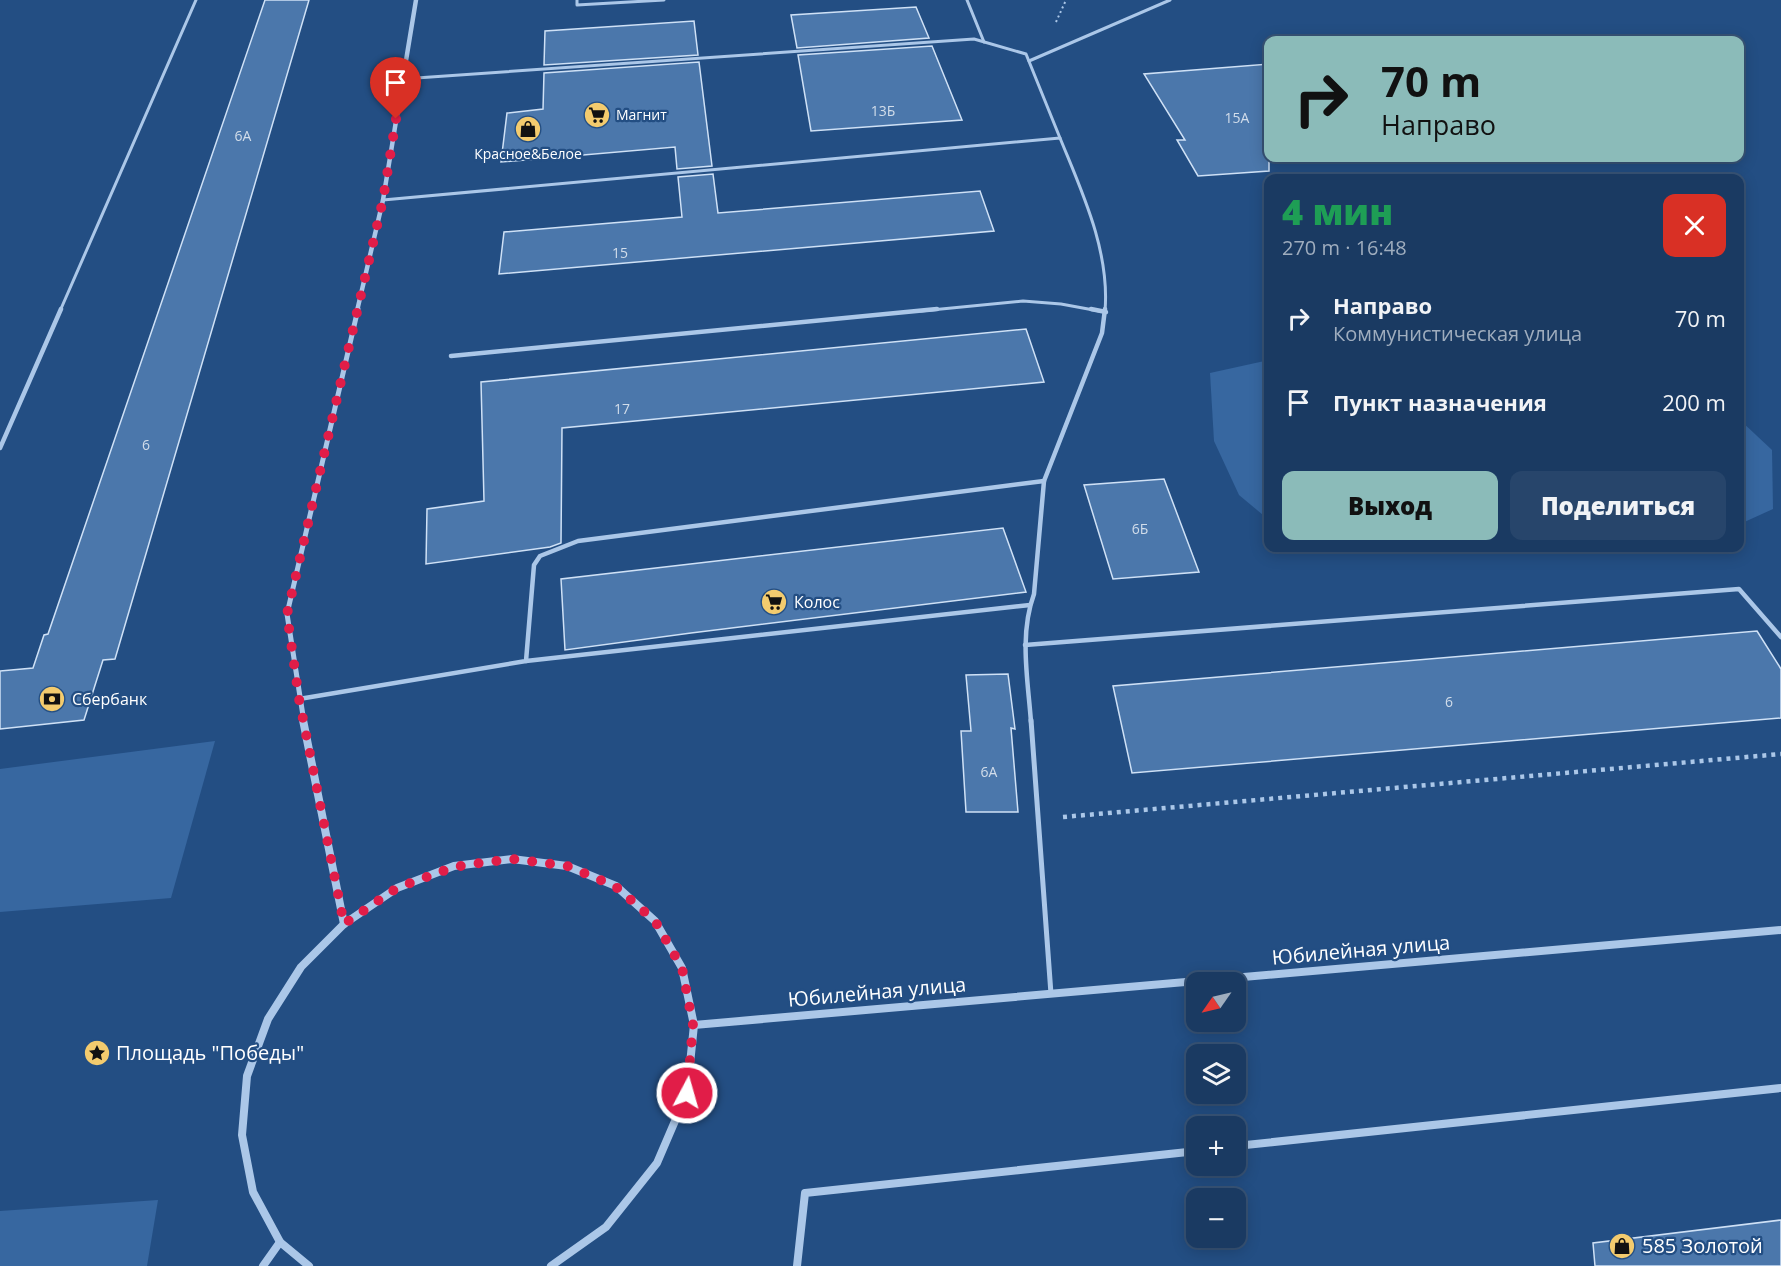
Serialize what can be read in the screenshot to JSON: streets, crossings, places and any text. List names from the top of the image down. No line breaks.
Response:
{"streets":{"street":["Юбилейная улица"]},"places":{"supermarket":["Магнит","Колос"],"shop":["Красное&Белое","585 Золотой"],"bank":["Сбербанк"],"place":["Площадь \"Победы\""]},"house_numbers":["13Б","15А","6А","15","17","6","6Б","6","6А"],"north":"bottom left","page":{"turn":["70 m","Направо"],"heading":["4 мин","270 m · 16:48"],"list":[{"name":"Направо","note":"Коммунистическая улица","value":"70 m"},{"name":"Пункт назначения","value":"200 m"}],"buttons":["Выход","Поделиться"],"map_buttons":["+","−"]}}
